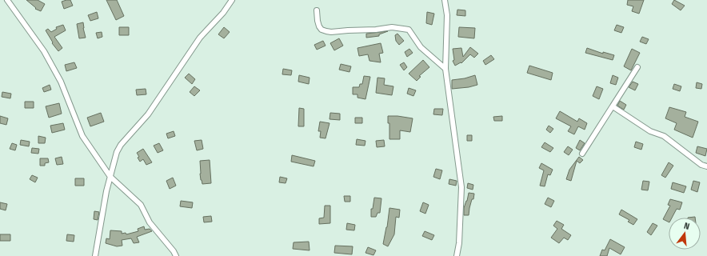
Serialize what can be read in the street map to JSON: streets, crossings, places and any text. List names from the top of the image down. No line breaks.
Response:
{"north":"top"}
